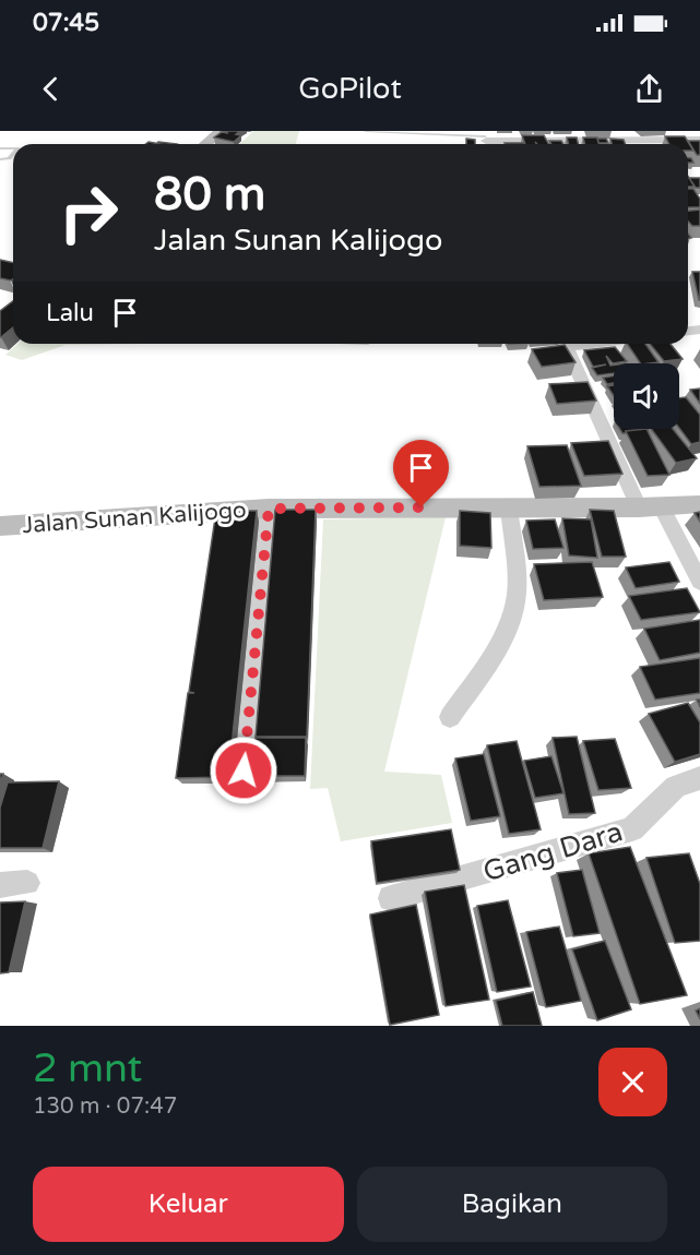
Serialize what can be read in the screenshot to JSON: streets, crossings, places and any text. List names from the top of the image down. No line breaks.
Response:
{"streets":{"street":["Jalan Sunan Kalijogo","Gang Dara"]},"page":{"status":"07:45","header":"GoPilot","turn":["80 m","Jalan Sunan Kalijogo"],"then":"Lalu","heading":["2 mnt","130 m · 07:47"],"buttons":["Keluar","Bagikan"]}}
